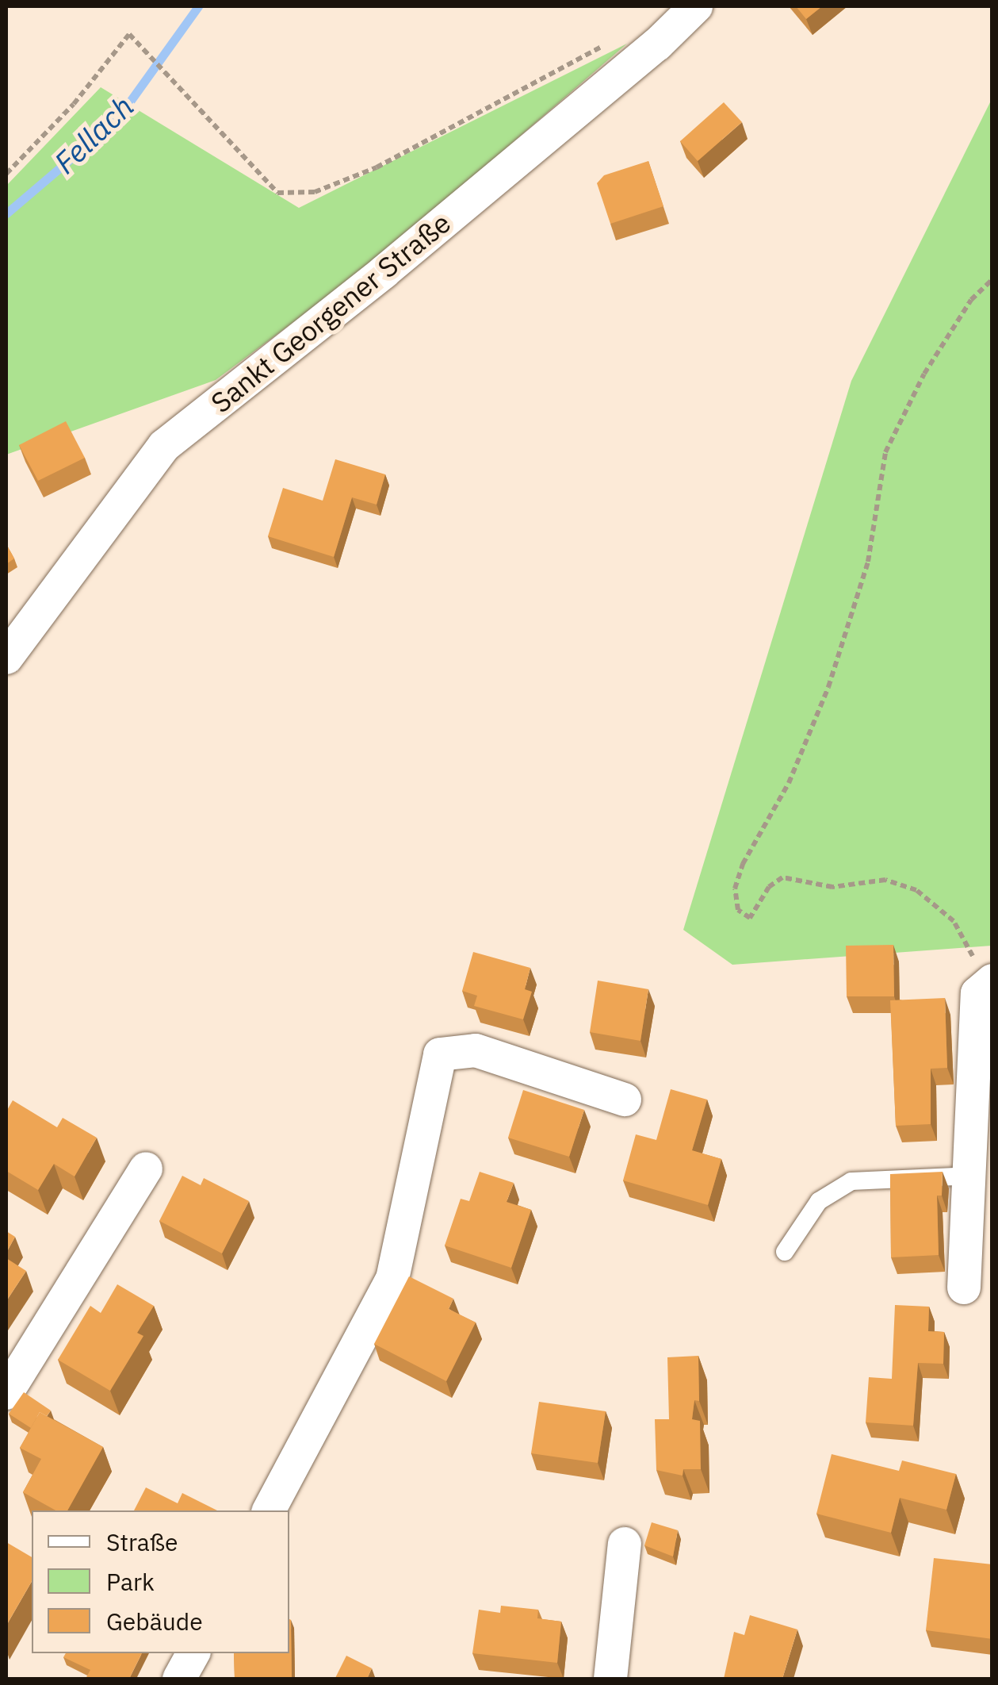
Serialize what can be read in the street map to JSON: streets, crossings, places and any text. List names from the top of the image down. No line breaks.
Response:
{"streets":{"street":["Sankt Georgener Straße"]},"water":["Fellach"],"legend":["Straße","Park","Gebäude"]}
